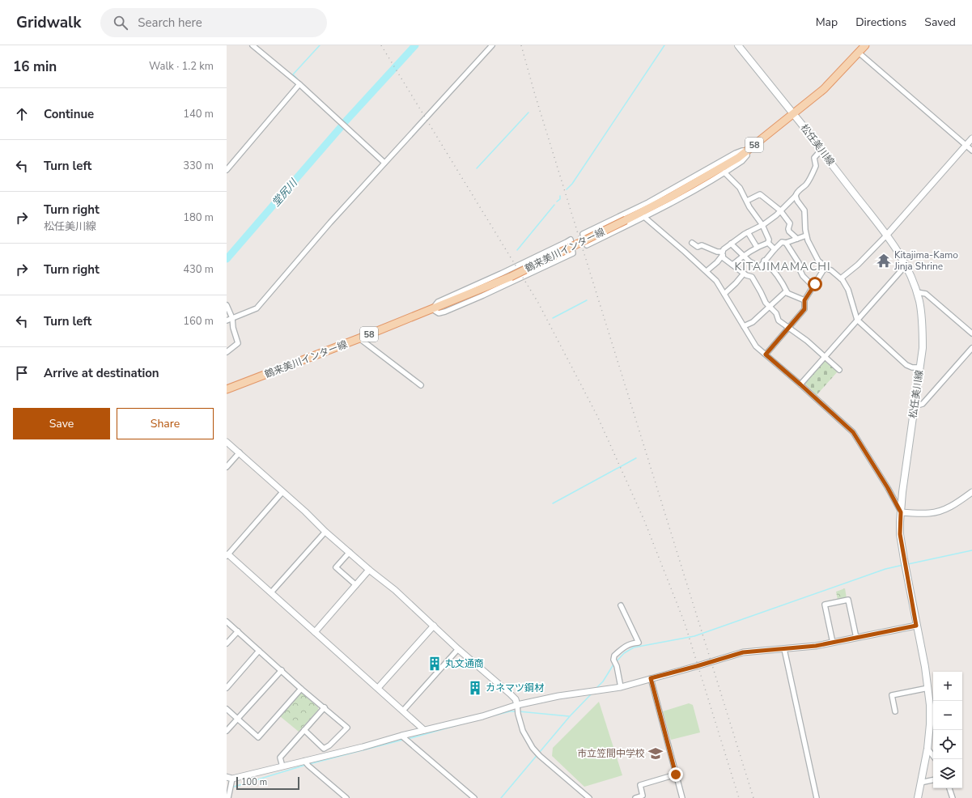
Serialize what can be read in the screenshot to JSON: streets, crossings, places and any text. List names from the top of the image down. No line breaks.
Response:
{"streets":{"main road":["58","松任美川線","鶴来美川インター線"]},"crossings":[["松任美川線","鶴来美川インター線"]],"districts":["KITAJIMAMACHI"],"water":["堂尻川"],"places":{"temple":["Kitajima-Kamo Jinja Shrine"],"building":["丸文通商","カネマツ鋼材"],"school or university":["市立笠間中学校"]},"scale_bar":"100 m","page":{"header":"Gridwalk","search":"Search here","nav":["Map","Directions","Saved"],"heading":["16 min","Walk · 1.2 km"],"list":[["Continue","140 m"],["Turn left","330 m"],["Turn right","松任美川線","180 m"],["Turn right","430 m"],["Turn left","160 m"],"Arrive at destination"],"buttons":["Save","Share"],"map_buttons":["+","−"],"scale":"100 m"}}
